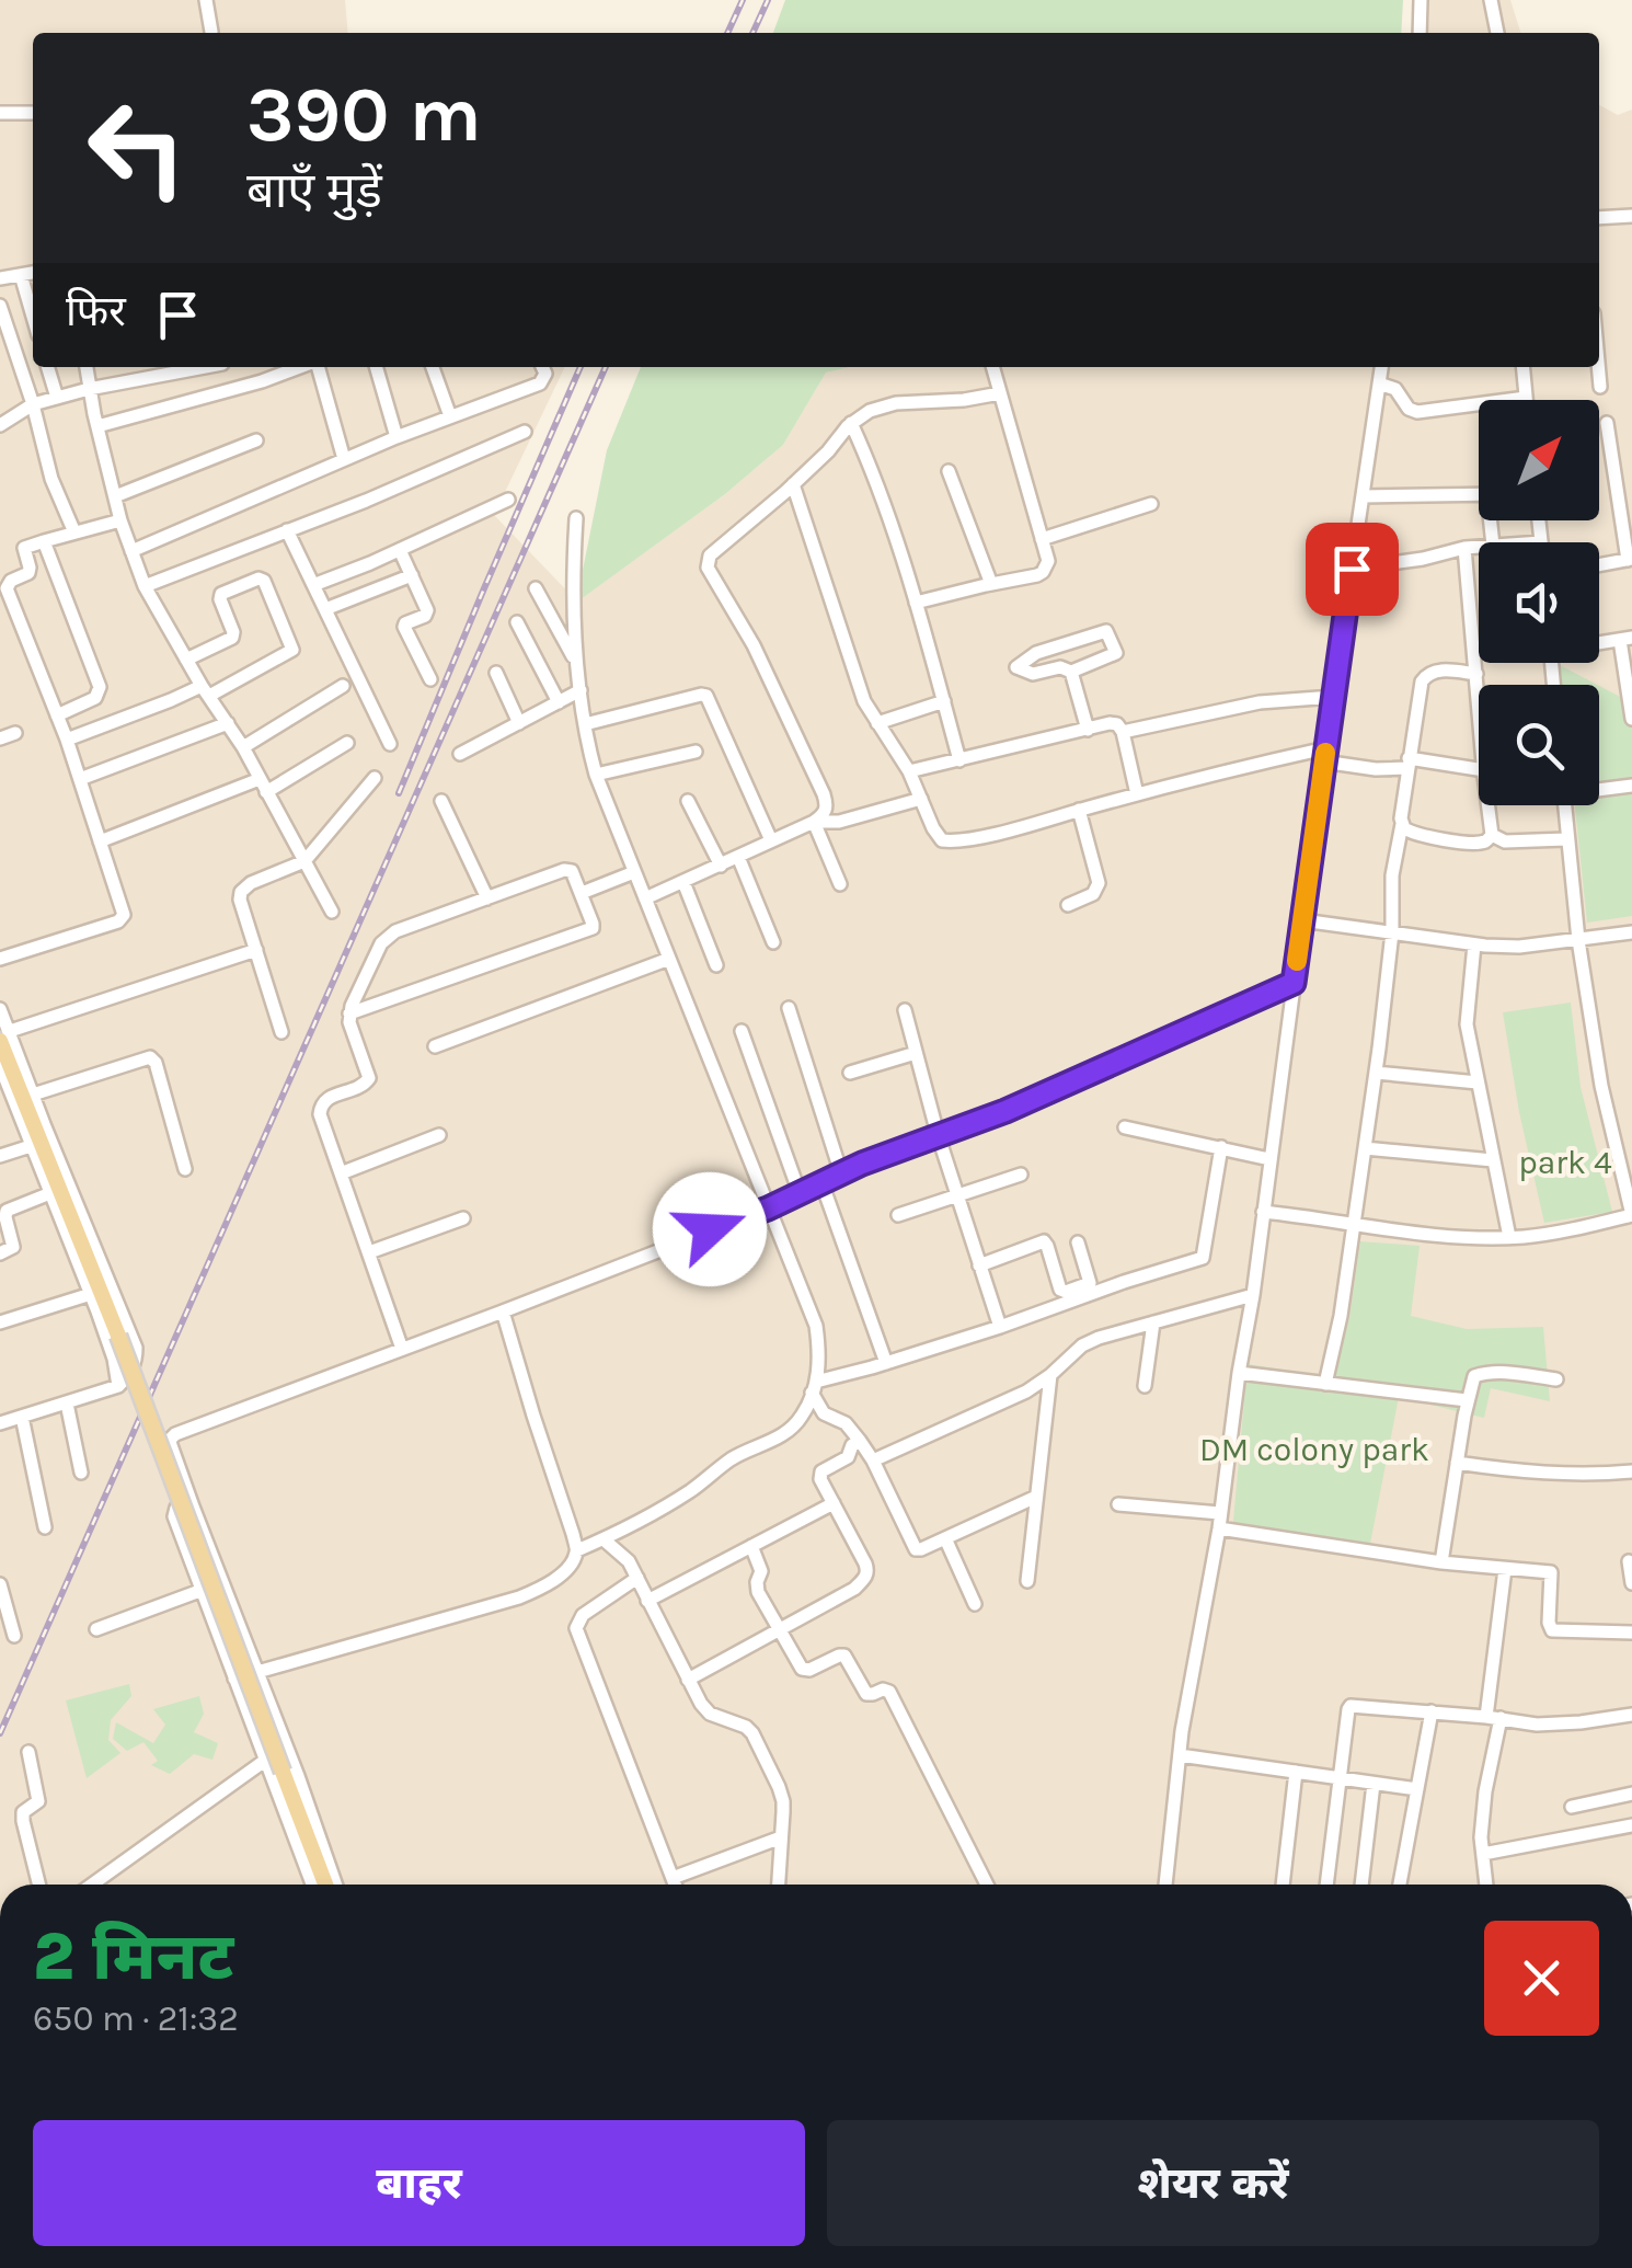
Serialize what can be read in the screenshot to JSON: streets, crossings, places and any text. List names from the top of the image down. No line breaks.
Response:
{"parks":["park 4","DM colony park"],"north":"top right","page":{"turn":["390 m","बाएँ मुड़ें"],"then":"फिर","heading":["2 मिनट","650 m · 21:32"],"buttons":["बाहर","शेयर करें"]}}
